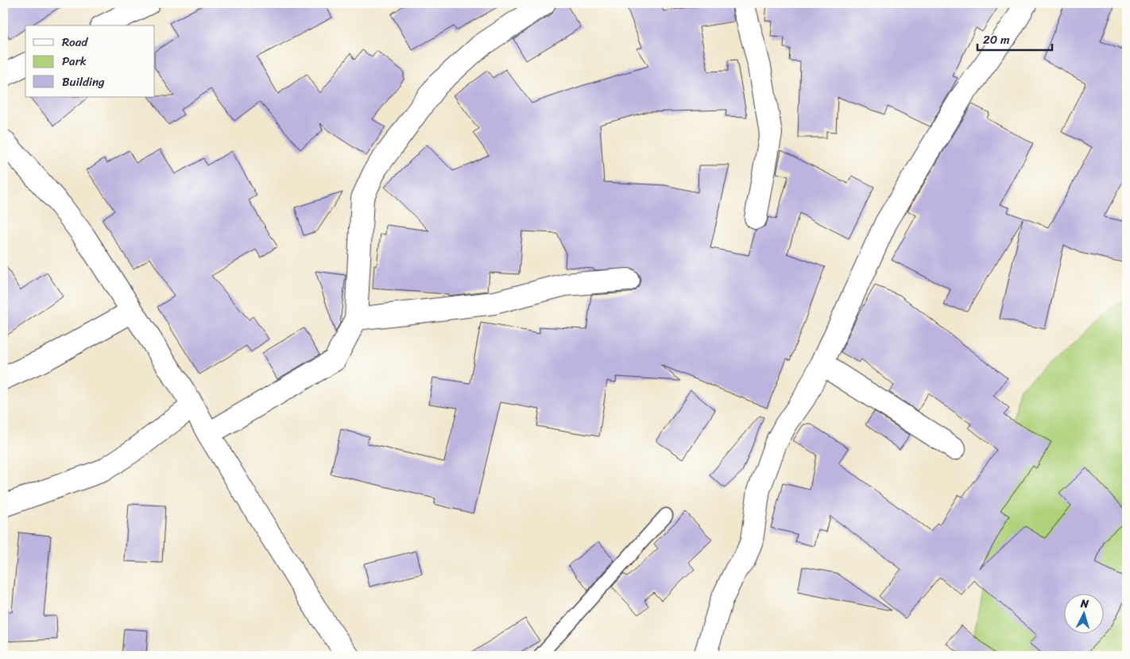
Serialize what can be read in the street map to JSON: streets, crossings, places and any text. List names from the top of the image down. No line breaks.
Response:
{"legend":["Road","Park","Building"],"scale_bar":"20 m","north":"top"}
